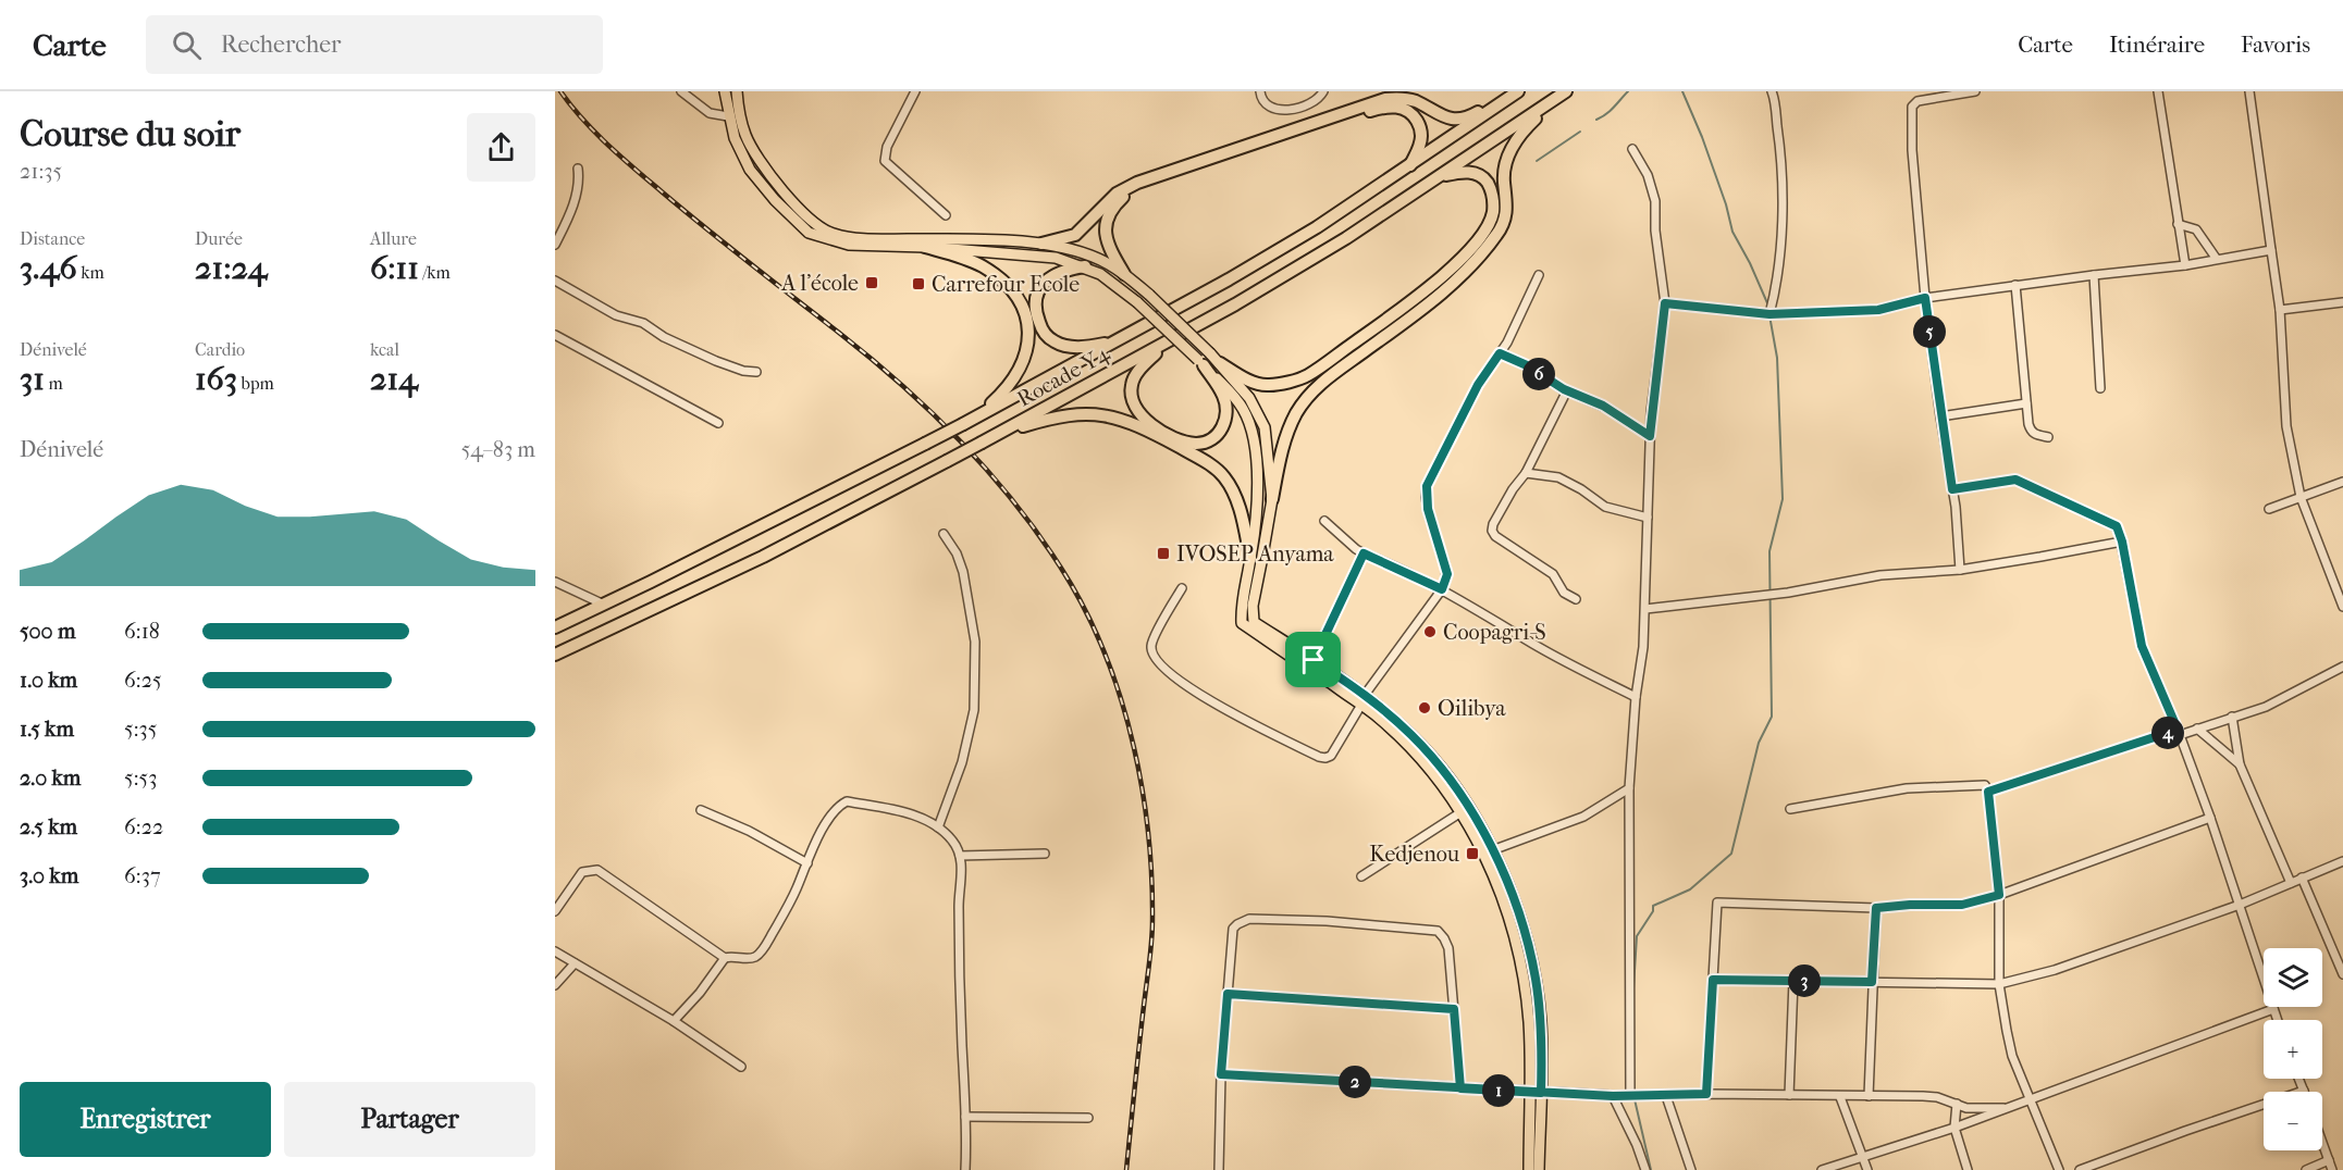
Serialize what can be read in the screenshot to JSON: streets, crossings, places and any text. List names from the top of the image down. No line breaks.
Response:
{"streets":{"highway":["Rocade Y4"]},"places":{"transit":["A l'école","Carrefour Ecole","IVOSEP Anyama","Kedjenou"],"other":["Coopagri-S","Oilibya"]},"page":{"header":"Carte","search":"Rechercher","nav":["Carte","Itinéraire","Favoris"],"heading":["Course du soir","21:35"],"stats":[["Distance","3.46 km"],["Durée","21:24"],["Allure","6:11 /km"],["Dénivelé","31 m"],["Cardio","163 bpm"],["kcal","214"]],"pins":["5","6","4","3","2","1"],"chart":["Dénivelé","54–83 m"],"list":[{"name":"500 m","note":"6:18"},{"name":"1.0 km","note":"6:25"},{"name":"1.5 km","note":"5:35"},{"name":"2.0 km","note":"5:53"},{"name":"2.5 km","note":"6:22"},{"name":"3.0 km","note":"6:37"}],"map_buttons":["+","−"],"buttons":["Enregistrer","Partager"]}}
